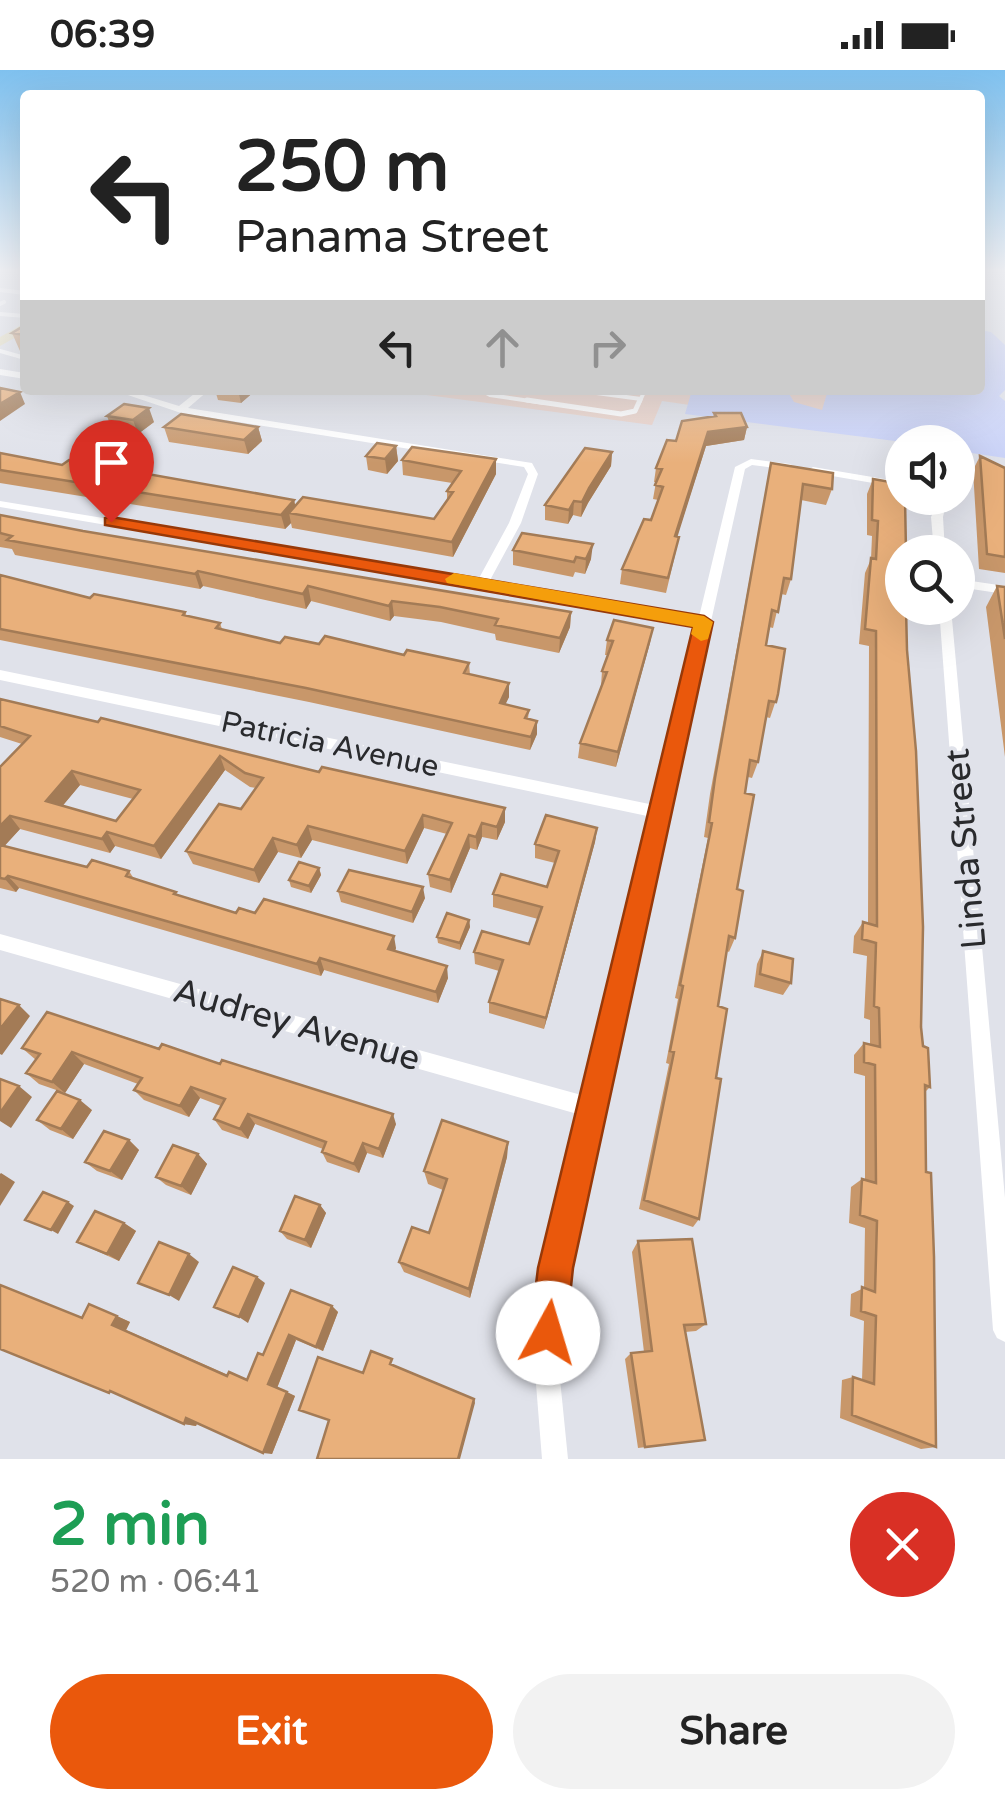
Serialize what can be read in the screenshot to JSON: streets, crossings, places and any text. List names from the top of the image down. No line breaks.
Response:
{"streets":{"street":["Patricia Avenue","Linda Street","Audrey Avenue"]},"page":{"status":"06:39","turn":["250 m","Panama Street"],"heading":["2 min","520 m · 06:41"],"buttons":["Exit","Share"]}}
